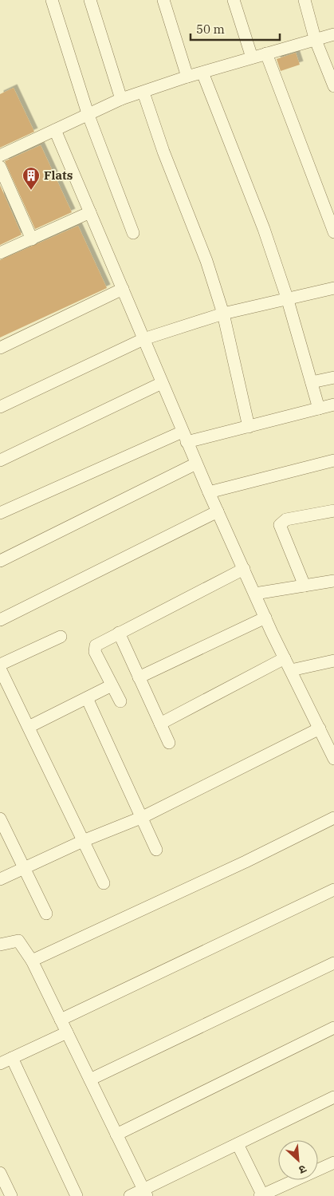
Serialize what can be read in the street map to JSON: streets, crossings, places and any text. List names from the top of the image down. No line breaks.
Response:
{"places":{"building":["Flats"]},"scale_bar":"50 m","north":"bottom right"}
